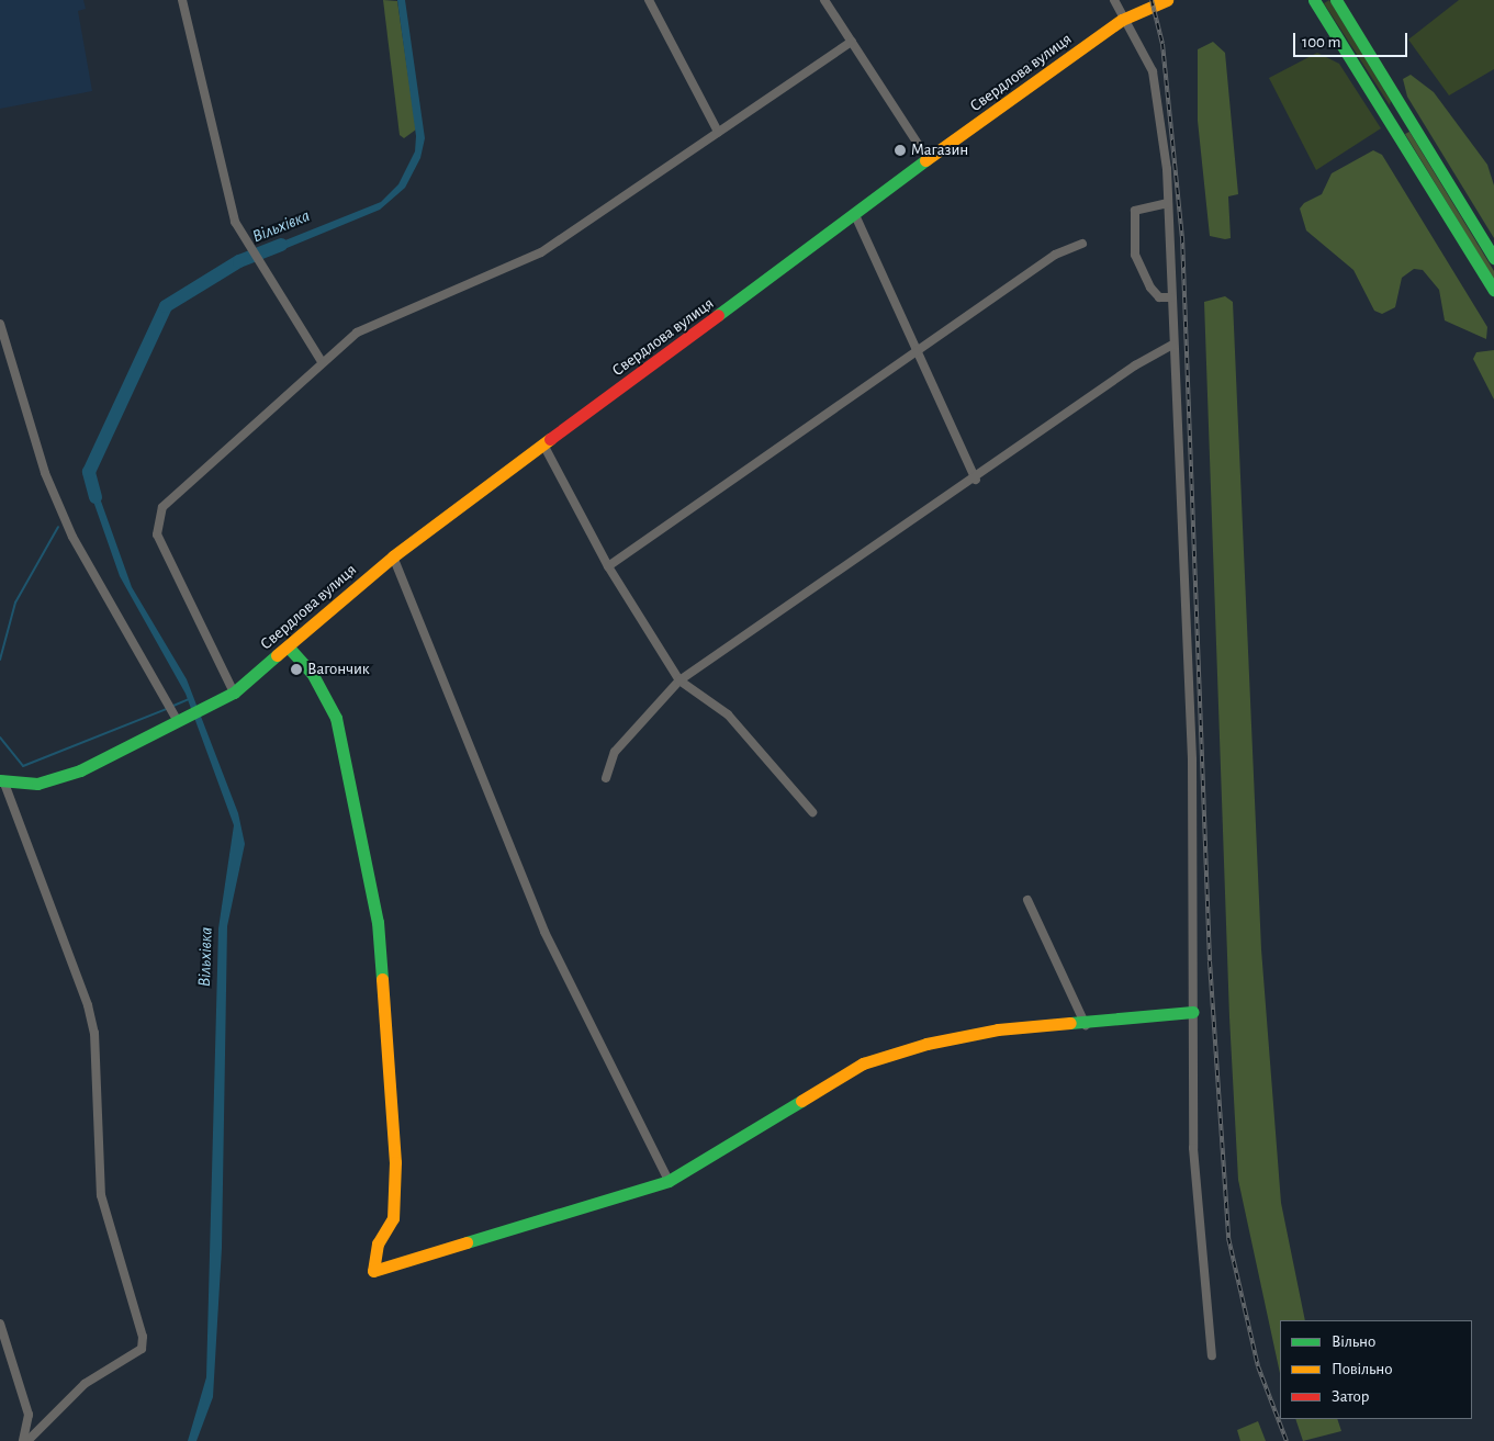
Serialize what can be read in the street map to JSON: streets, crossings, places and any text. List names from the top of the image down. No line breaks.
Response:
{"streets":{"street":["Свердлова вулиця"]},"water":["Вільхівка"],"places":["Mагазин","Вагончик"],"legend":["Вільно","Повільно","Затор"],"scale_bar":"100 m"}
